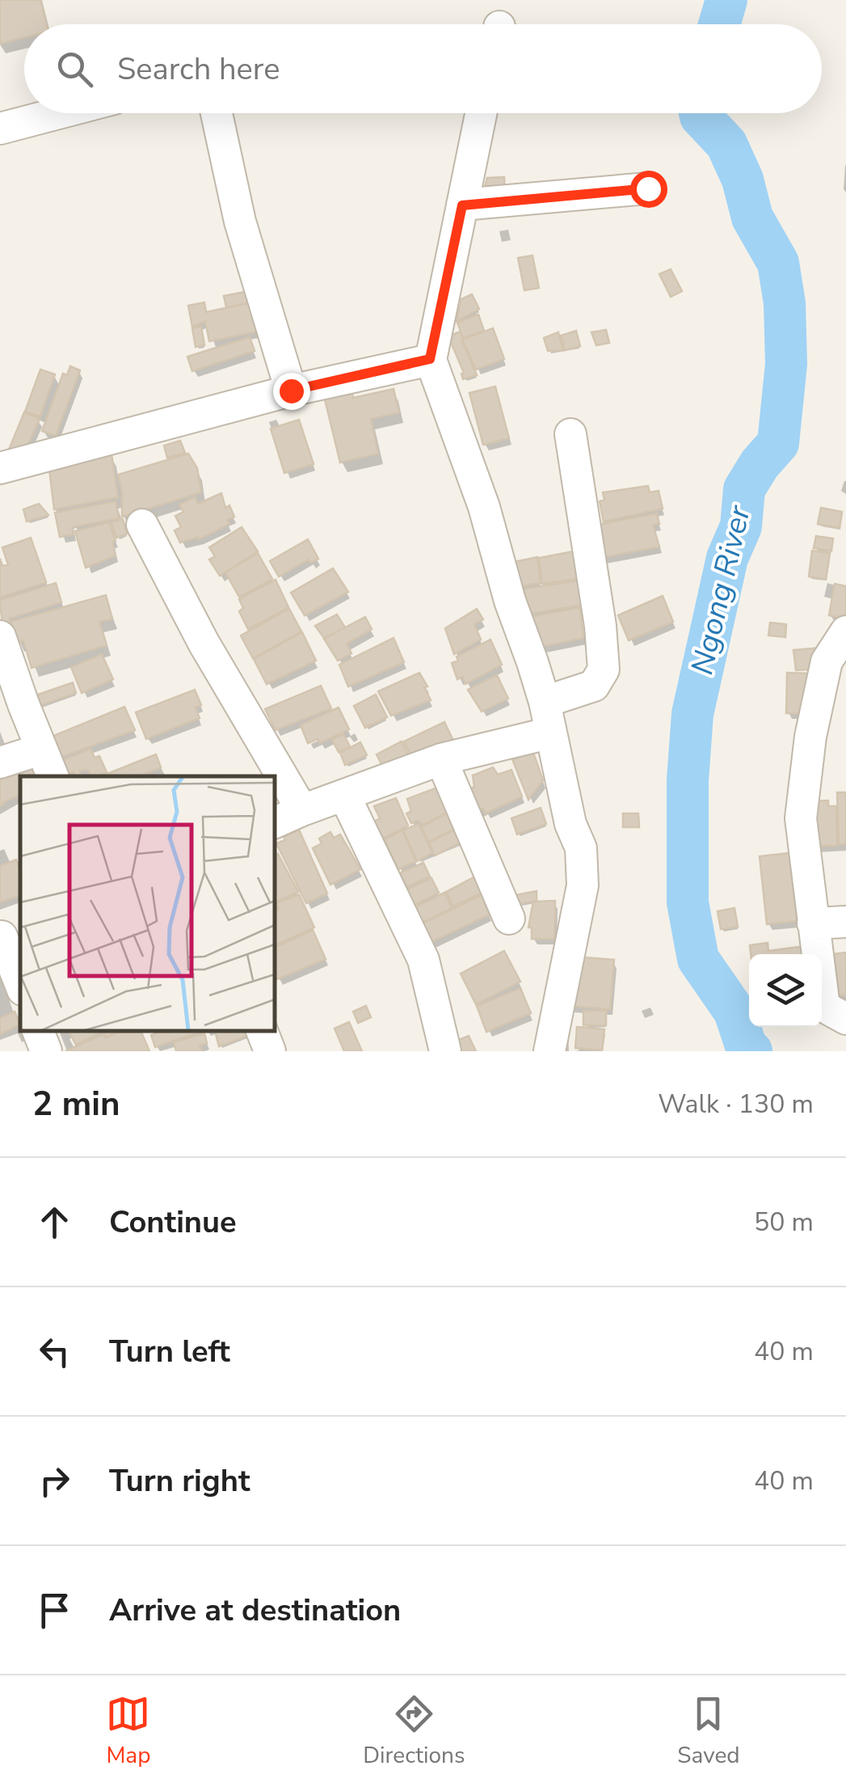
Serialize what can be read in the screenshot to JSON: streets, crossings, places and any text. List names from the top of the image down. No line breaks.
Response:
{"water":["Ngong River"],"page":{"search":"Search here","heading":["2 min","Walk · 130 m"],"list":[["Continue","50 m"],["Turn left","40 m"],["Turn right","40 m"],"Arrive at destination"],"nav":["Map","Directions","Saved"]}}
